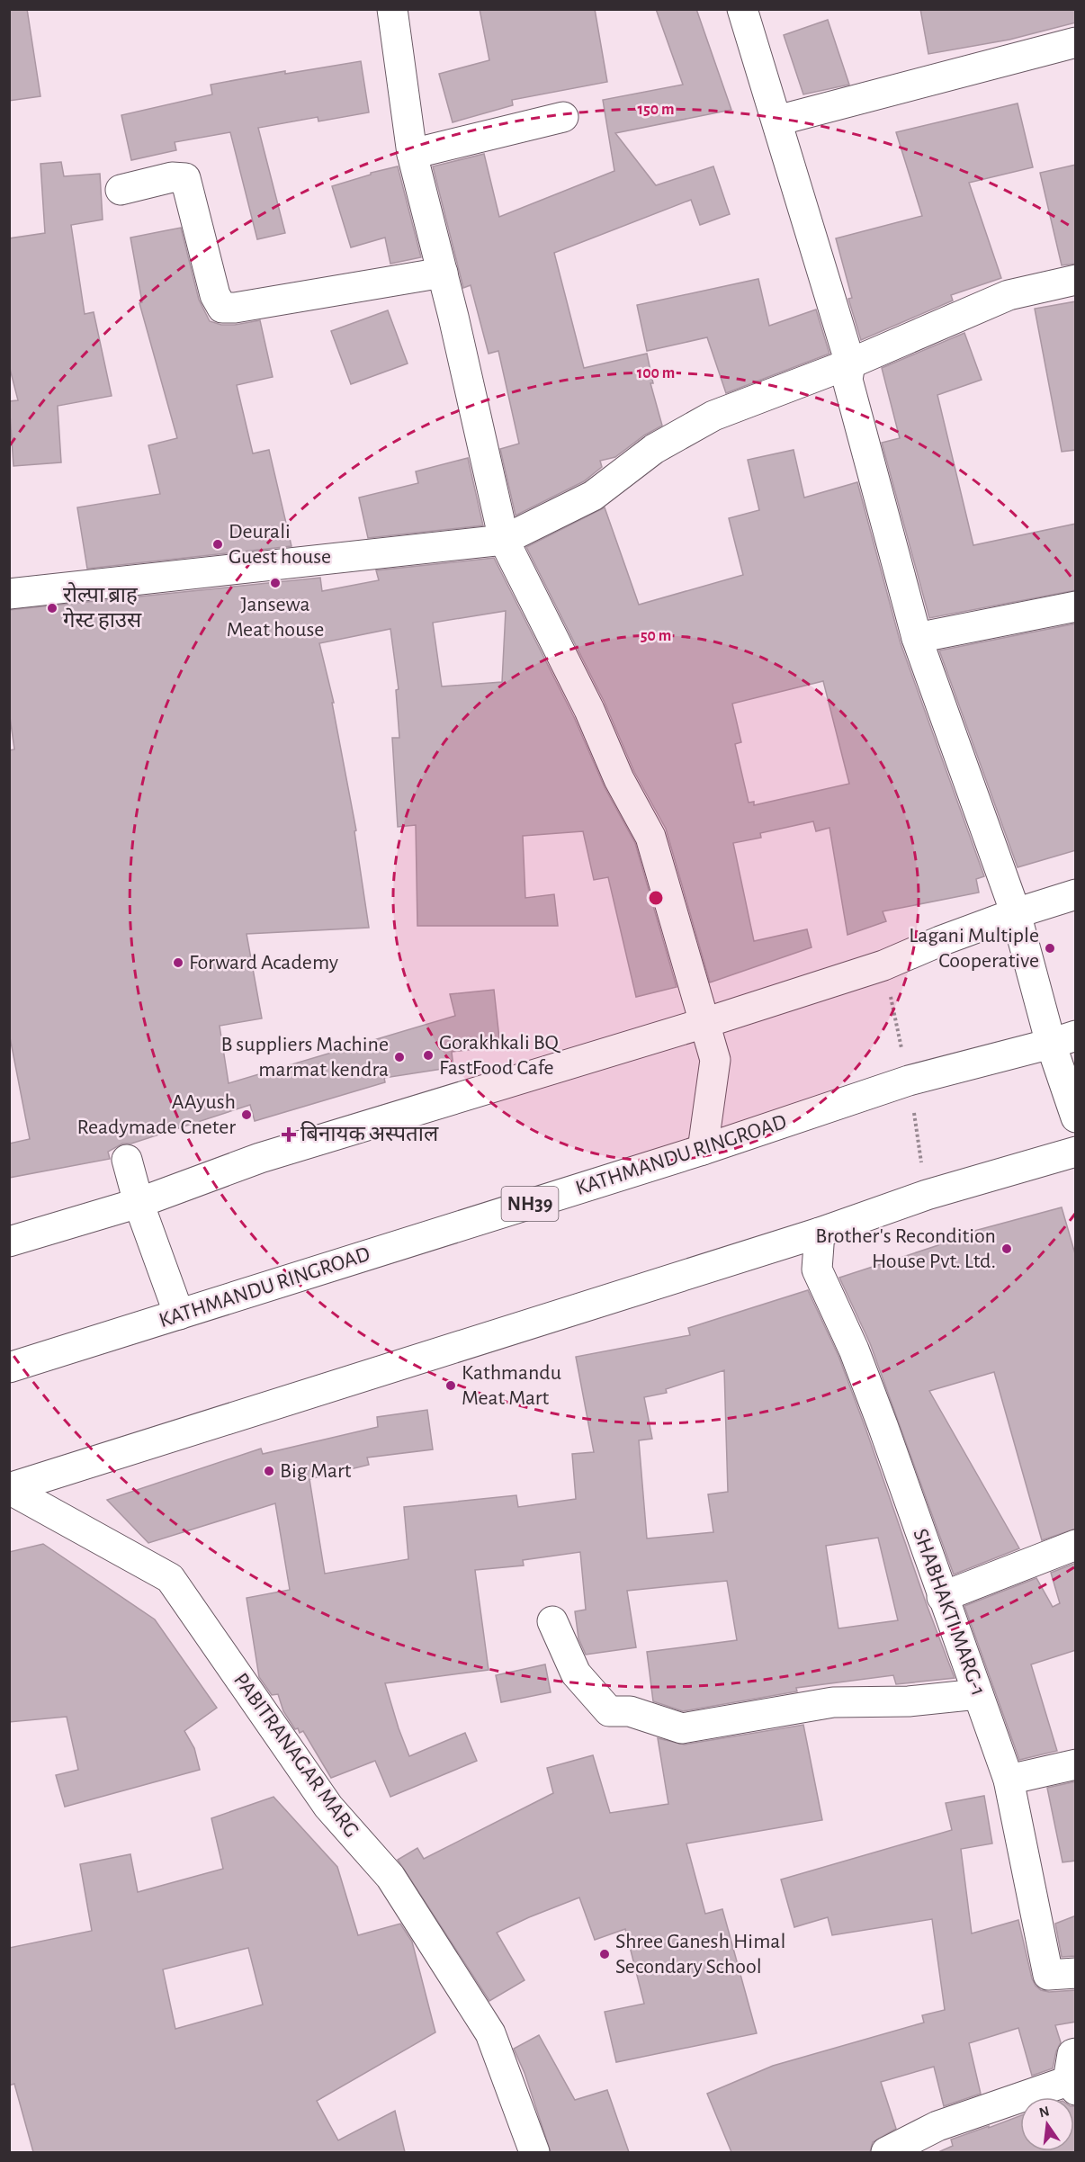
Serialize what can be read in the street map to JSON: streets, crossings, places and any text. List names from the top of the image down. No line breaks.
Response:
{"streets":{"main road":["KATHMANDU RINGROAD","NH39","SHABHAKTI MARG-1","PABITRANAGAR MARG"]},"places":{"other":["Deurali Guest house","Jansewa Meat house","रोल्पा ब्राह गेस्ट हाउस","Lagani Multiple Cooperative","Forward Academy","Gorakhkali BQ FastFood Cafe","B suppliers Machine marmat kendra","AAyush Readymade Cneter","Brother's Recondition House Pvt. Ltd.","Kathmandu Meat Mart","Big Mart","Shree Ganesh Himal Secondary School"],"health":["बिनायक अस्पताल"]},"north":"top","rings":["150 m","100 m","50 m"]}
